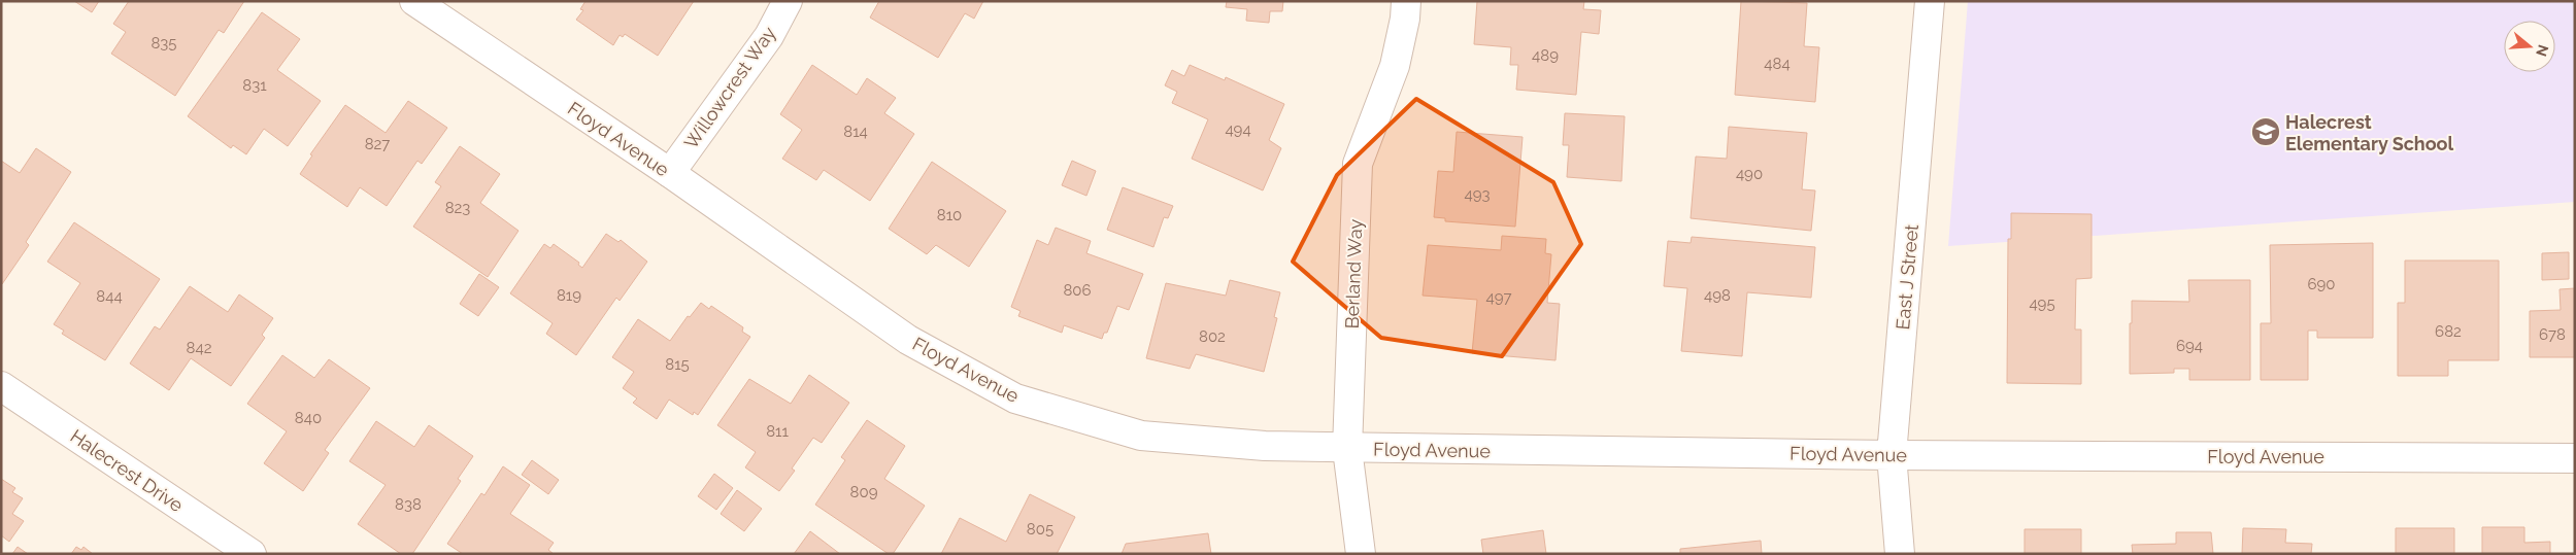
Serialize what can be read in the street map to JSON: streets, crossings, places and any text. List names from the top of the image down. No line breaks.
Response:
{"streets":{"street":["Willowcrest Way","Floyd Avenue","Berland Way","East J Street","Halecrest Drive"]},"crossings":[["Willowcrest Way","Floyd Avenue"],["Floyd Avenue","Berland Way"],["Floyd Avenue","East J Street"]],"places":{"school or university":["Halecrest Elementary School"]},"house_numbers":["835","489","484","831","494","814","827","490","493","823","810","690","806","819","498","844","497","495","682","678","802","694","842","815","840","811","809","838","805"],"north":"right"}
